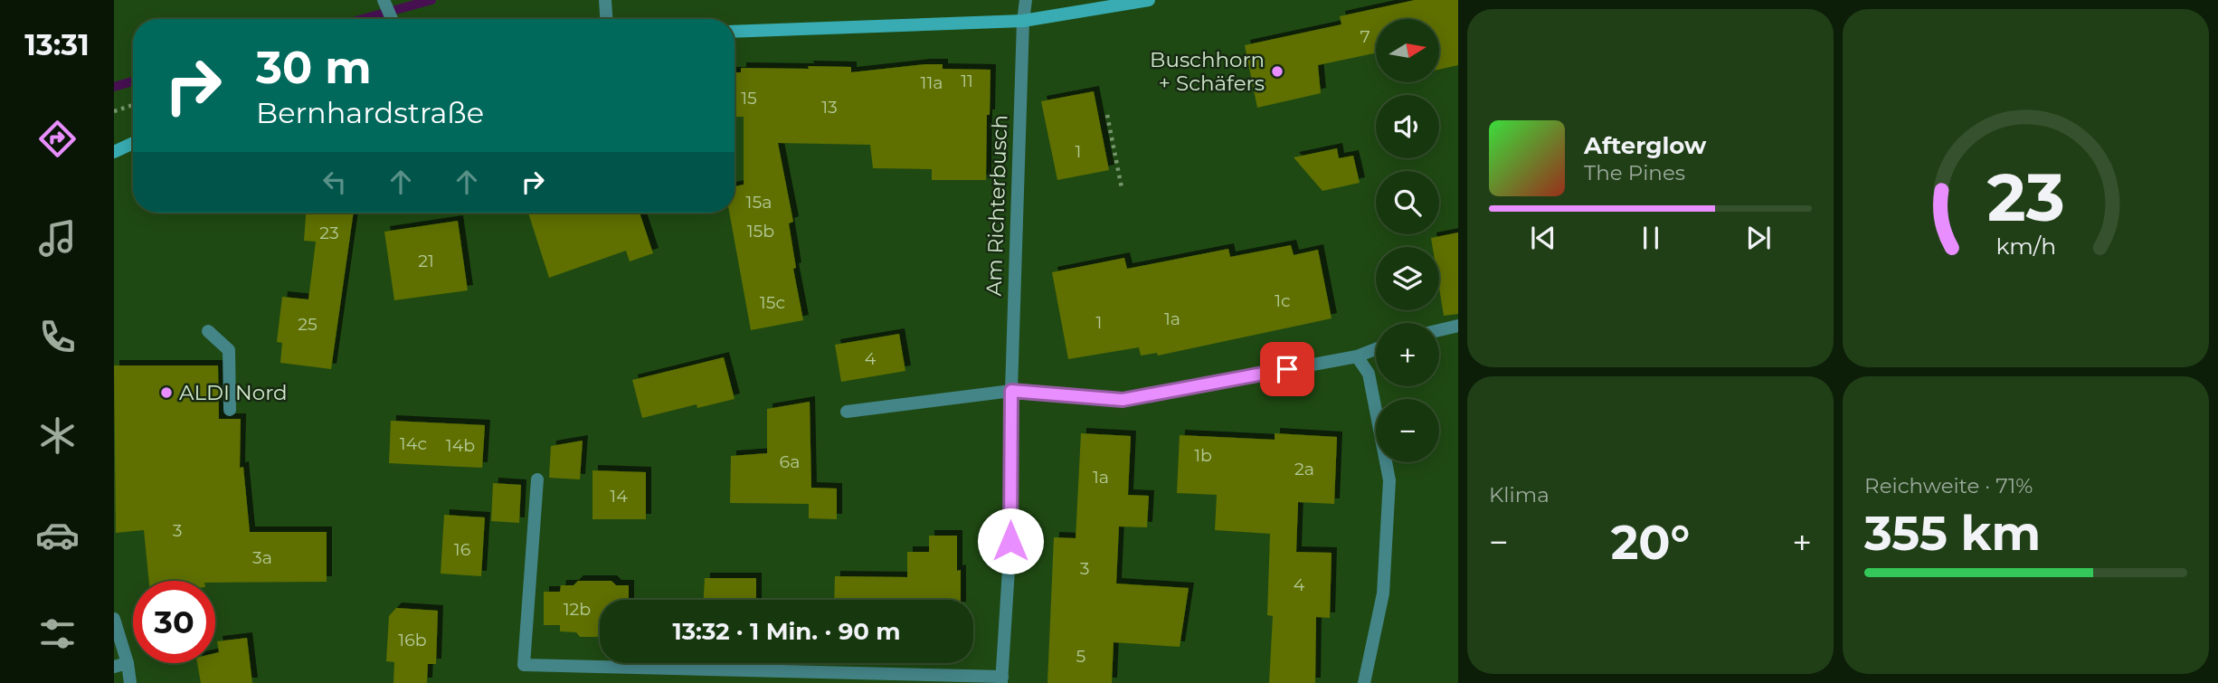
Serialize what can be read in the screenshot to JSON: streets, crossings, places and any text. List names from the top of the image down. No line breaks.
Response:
{"streets":{"street":["Am Richterbusch"]},"places":["Buschhorn + Schäfers","ALDI Nord"],"house_numbers":["7","11","11a","15","13","1","15a","15b","23","21","1c","15c","1a","1","25","4","14c","14b","1b","6a","2a","1a","14","3","16","3a","3","4","12b","16b","5"],"north":"right","page":{"tabs":"13:31","map_buttons":["+","−"],"turn":["30 m","Bernhardstraße"],"song":["Afterglow","The Pines"],"tile":["Klima",["Reichweite · 71%","355 km"]],"heat":["−","20°","+"],"limit":"30","trip":"13:32 · 1 Min. · 90 m","gauge":["23","km/h"]}}
